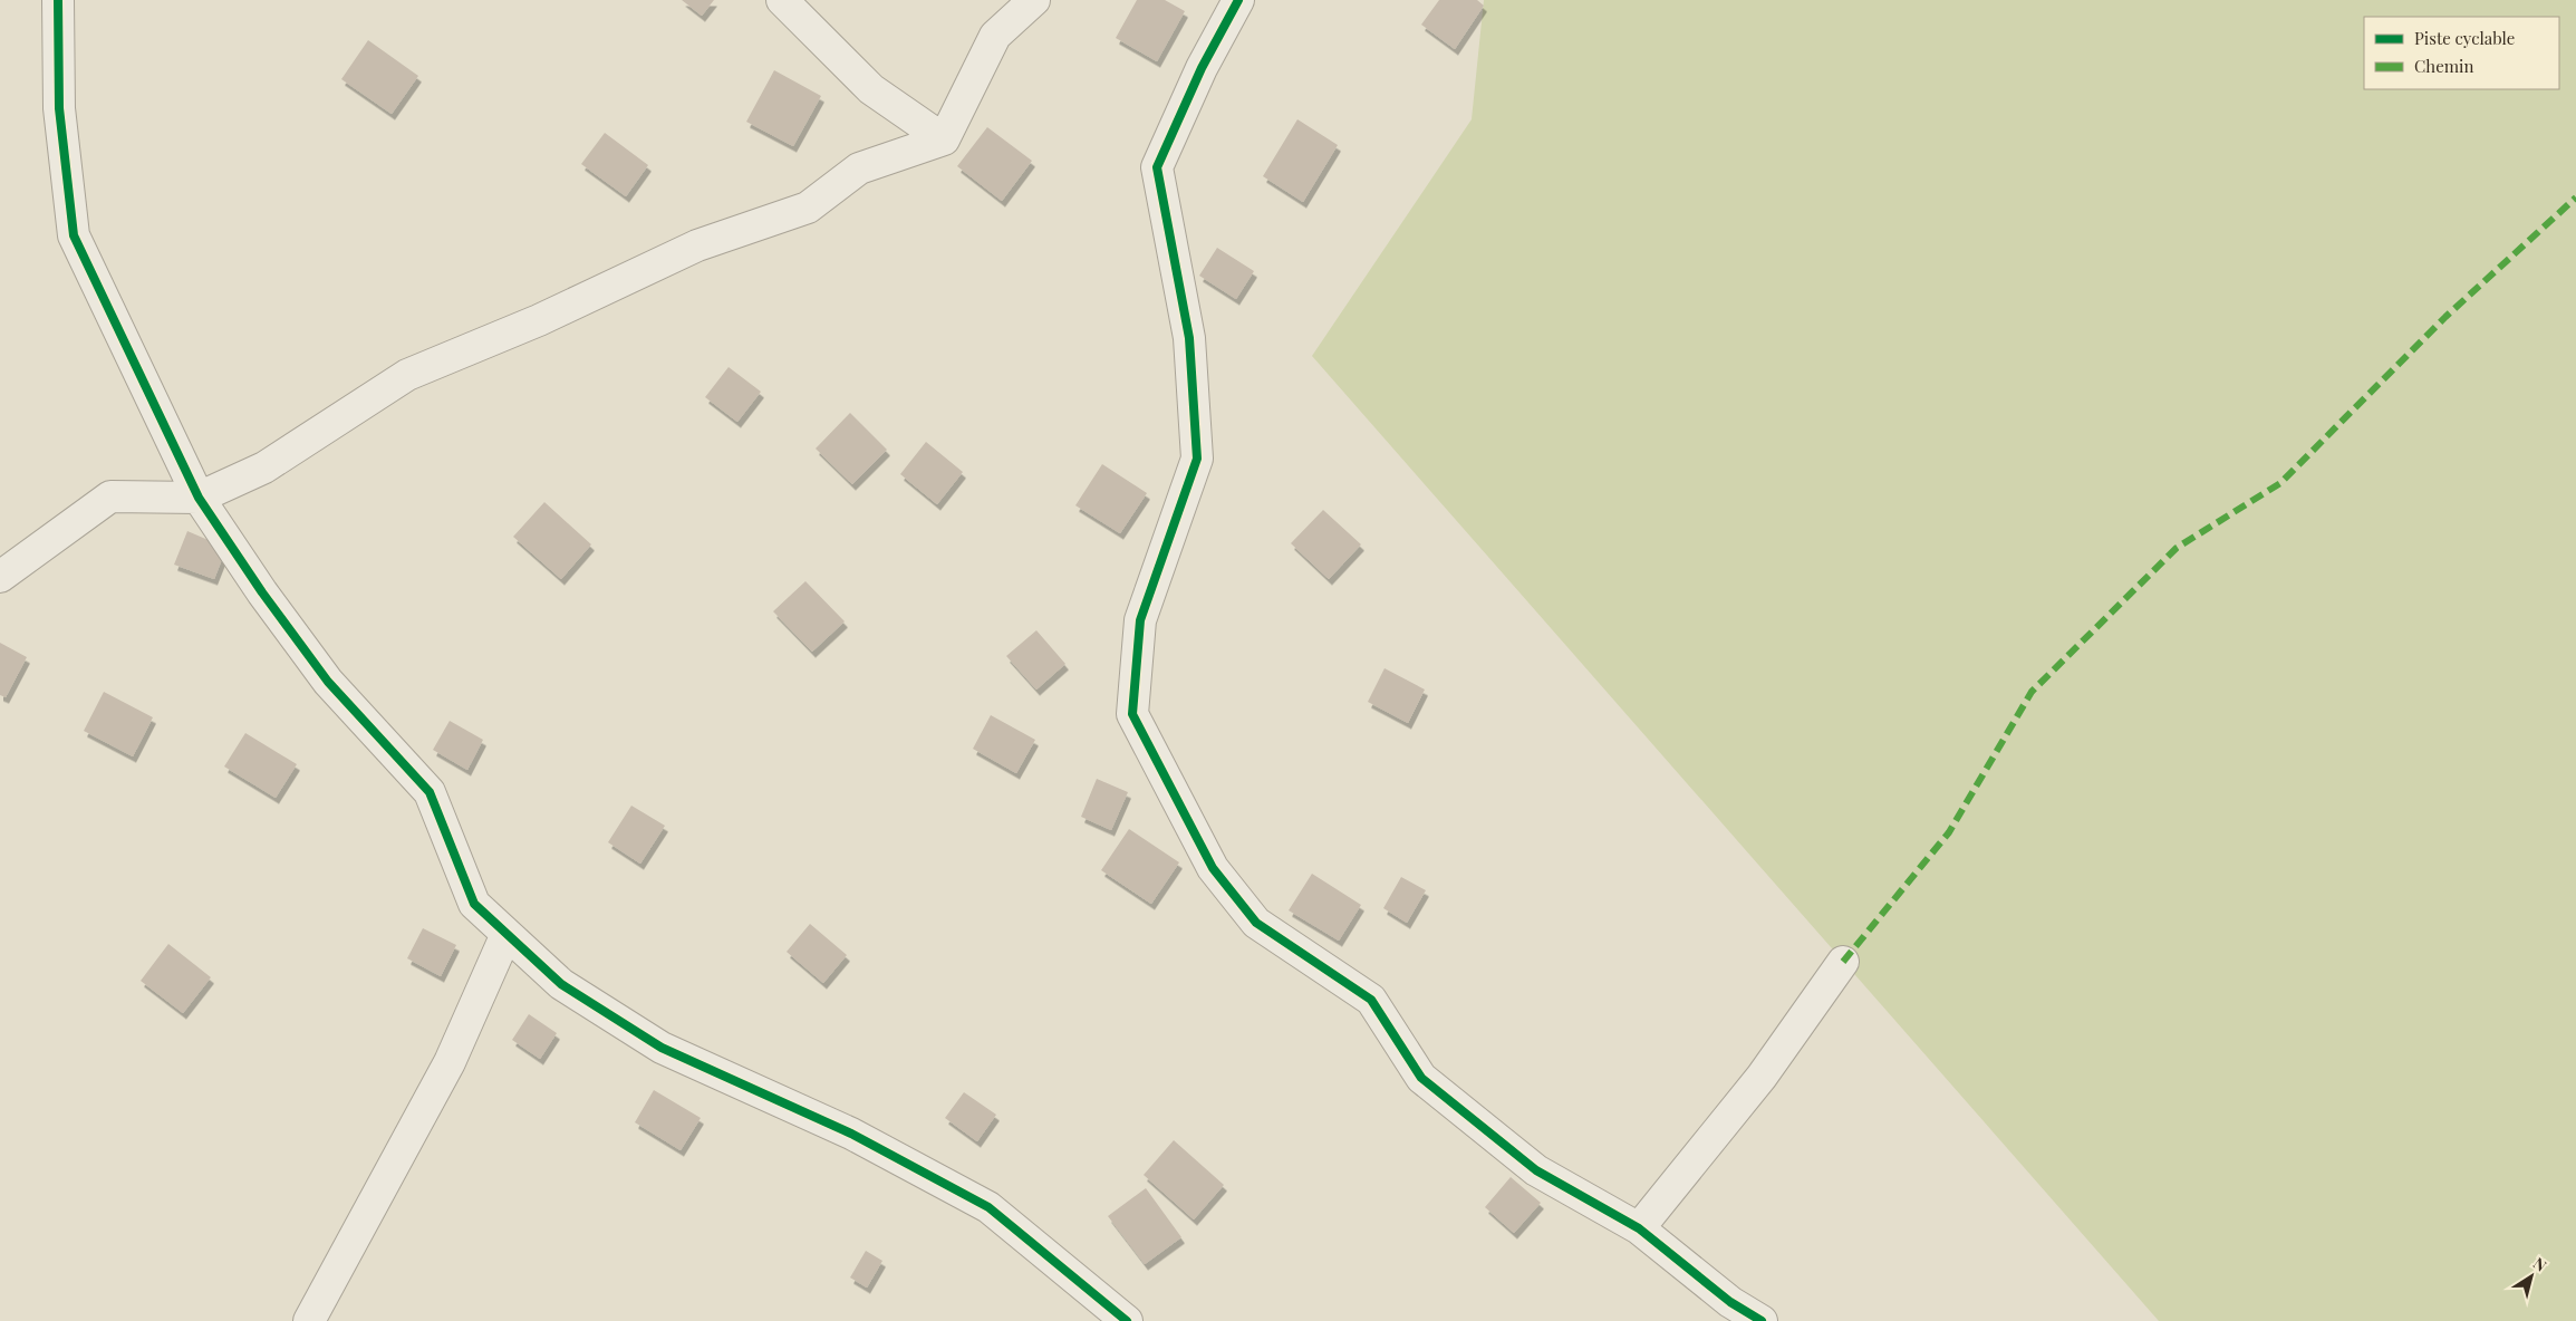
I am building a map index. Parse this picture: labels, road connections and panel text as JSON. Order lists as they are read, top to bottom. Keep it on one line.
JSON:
{"legend":["Piste cyclable","Chemin"],"north":"top right"}
